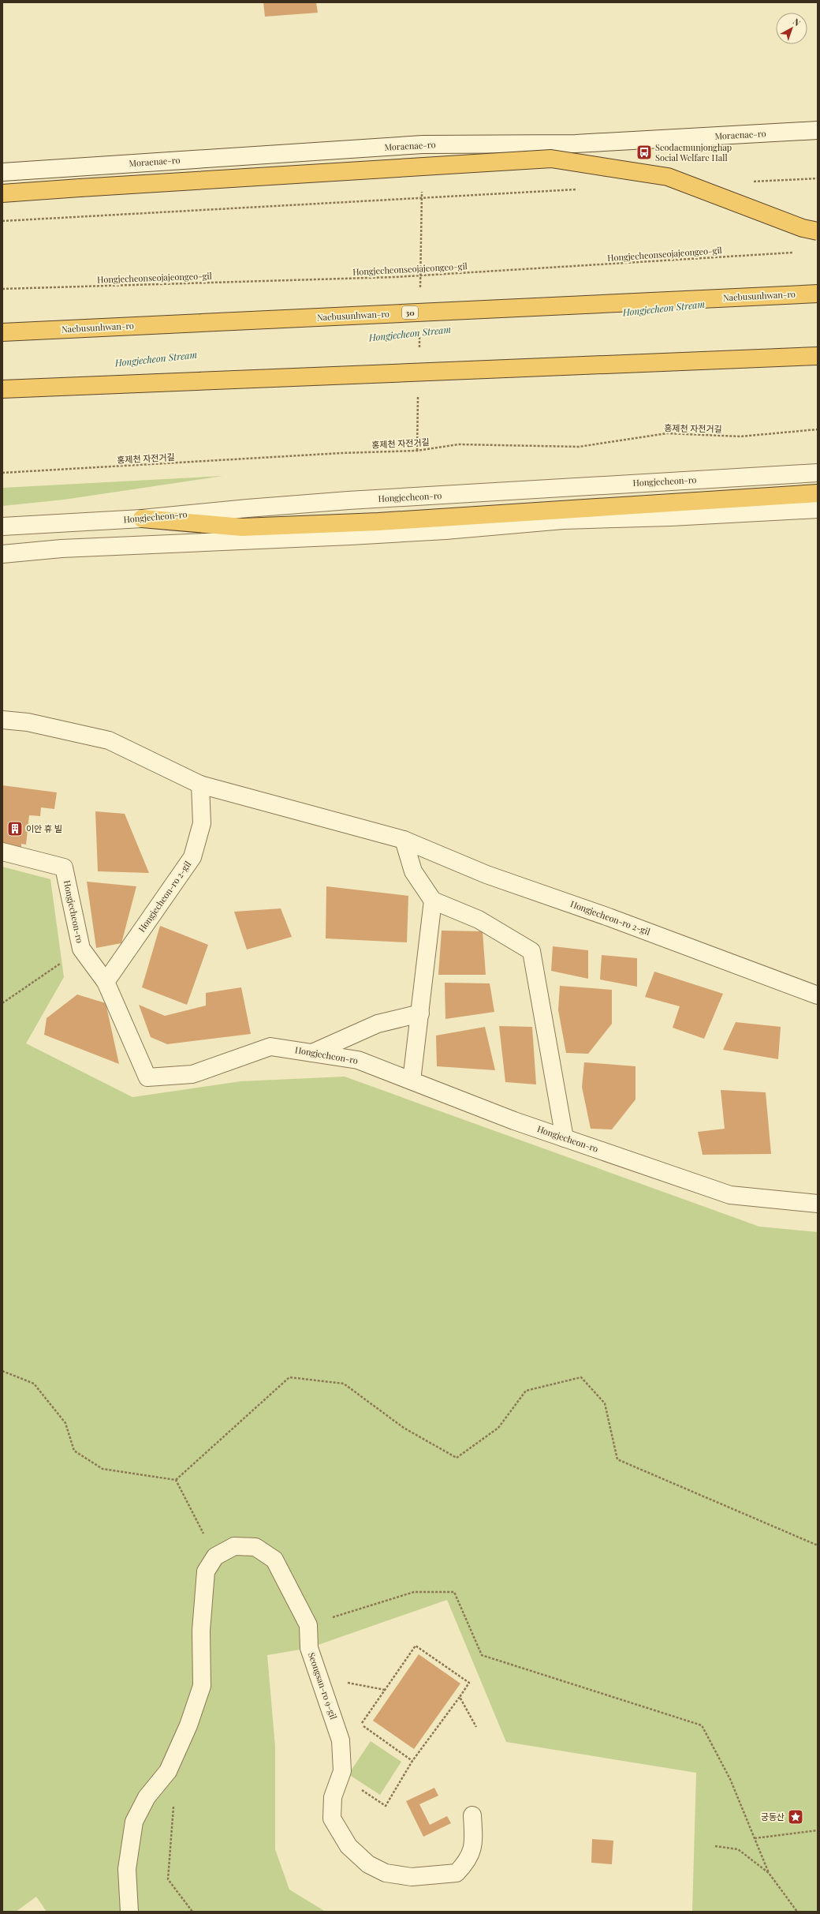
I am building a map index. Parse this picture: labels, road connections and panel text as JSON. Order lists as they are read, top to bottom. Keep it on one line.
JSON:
{"streets":{"highway":["Naebusunhwan-ro","30"],"street":["Moraenae-ro","Hongjecheon-ro","Hongjecheon-ro 2-gil","Seongsan-ro 9-gil"],"path":["Hongjecheonseojajeongeo-gil","홍제천 자전거길"]},"crossings":[["Hongjecheon-ro","Hongjecheon-ro 2-gil"]],"water":["Hongjecheon Stream"],"places":{"bus stop":["Seodaemunjonghap Social Welfare Hall"],"building":["이안 휴 빌"],"place":["궁동산"]},"north":"top right"}
